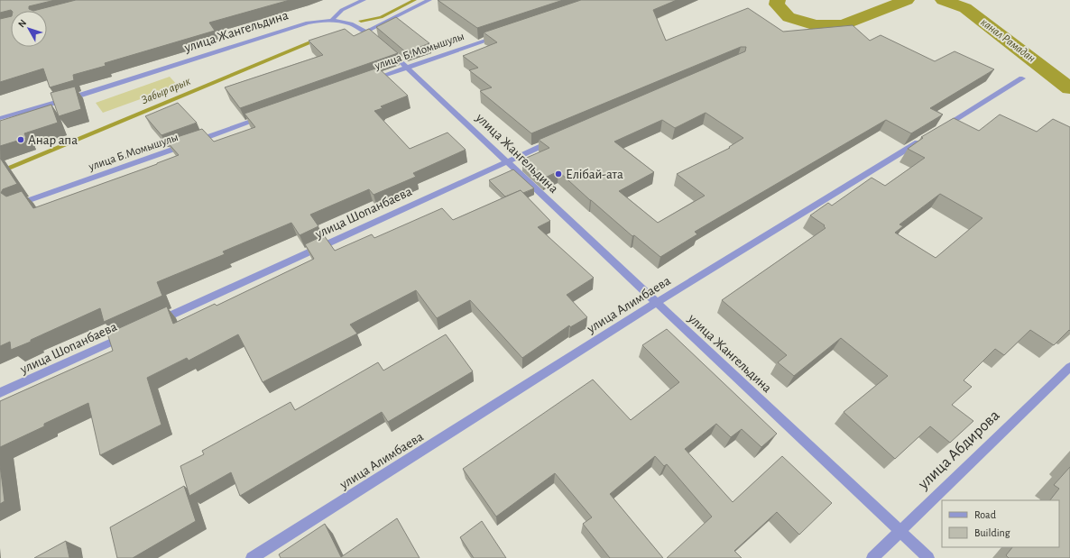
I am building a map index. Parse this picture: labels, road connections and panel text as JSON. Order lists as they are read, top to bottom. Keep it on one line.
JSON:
{"streets":{"street":["улица Жангельдина","улица Б.Момышулы","улица Шопанбаева","улица Алимбаева","улица Абдирова"]},"crossings":[["улица Жангельдина","улица Б.Момышулы"],["улица Жангельдина","улица Шопанбаева"],["улица Жангельдина","улица Алимбаева"],["улица Жангельдина","улица Абдирова"]],"water":["канал Рамадан","Забыр арык"],"places":["Анар апа","Елібай-ата"],"legend":["Road","Building"],"north":"top left"}
